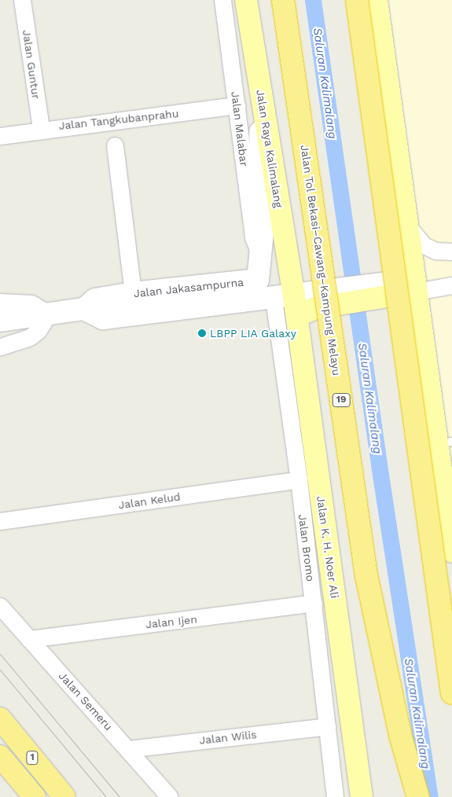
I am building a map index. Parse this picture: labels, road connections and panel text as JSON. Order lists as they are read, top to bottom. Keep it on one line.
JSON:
{"streets":{"highway":["Jalan Tol Bekasi–Cawang–Kampung Melayu","19","1"],"main road":["Jalan Raya Kalimalang","Jalan Jakasampurna","Jalan K. H. Noer Ali"],"street":["Jalan Guntur","Jalan Tangkubanprahu","Jalan Malabar","Jalan Kelud","Jalan Bromo","Jalan Ijen","Jalan Semeru","Jalan Wilis"]},"crossings":[["Jalan Guntur","Jalan Tangkubanprahu"],["Jalan Tangkubanprahu","Jalan Malabar"],["Jalan Tangkubanprahu","Jalan Jakasampurna"],["Jalan Malabar","Jalan Jakasampurna"],["Jalan Raya Kalimalang","Jalan Jakasampurna"],["Jalan Raya Kalimalang","Jalan K. H. Noer Ali"],["Jalan Raya Kalimalang","Jalan Bromo"],["Jalan Jakasampurna","Jalan K. H. Noer Ali"],["Jalan Jakasampurna","Jalan Bromo"],["Jalan Kelud","Jalan Bromo"],["Jalan K. H. Noer Ali","Jalan Bromo"],["Jalan Bromo","Jalan Ijen"],["Jalan Bromo","Jalan Wilis"],["Jalan Ijen","Jalan Semeru"],["Jalan Semeru","Jalan Wilis"]],"water":["Saluran Kalimalang"],"places":["LBPP LIA Galaxy"]}
